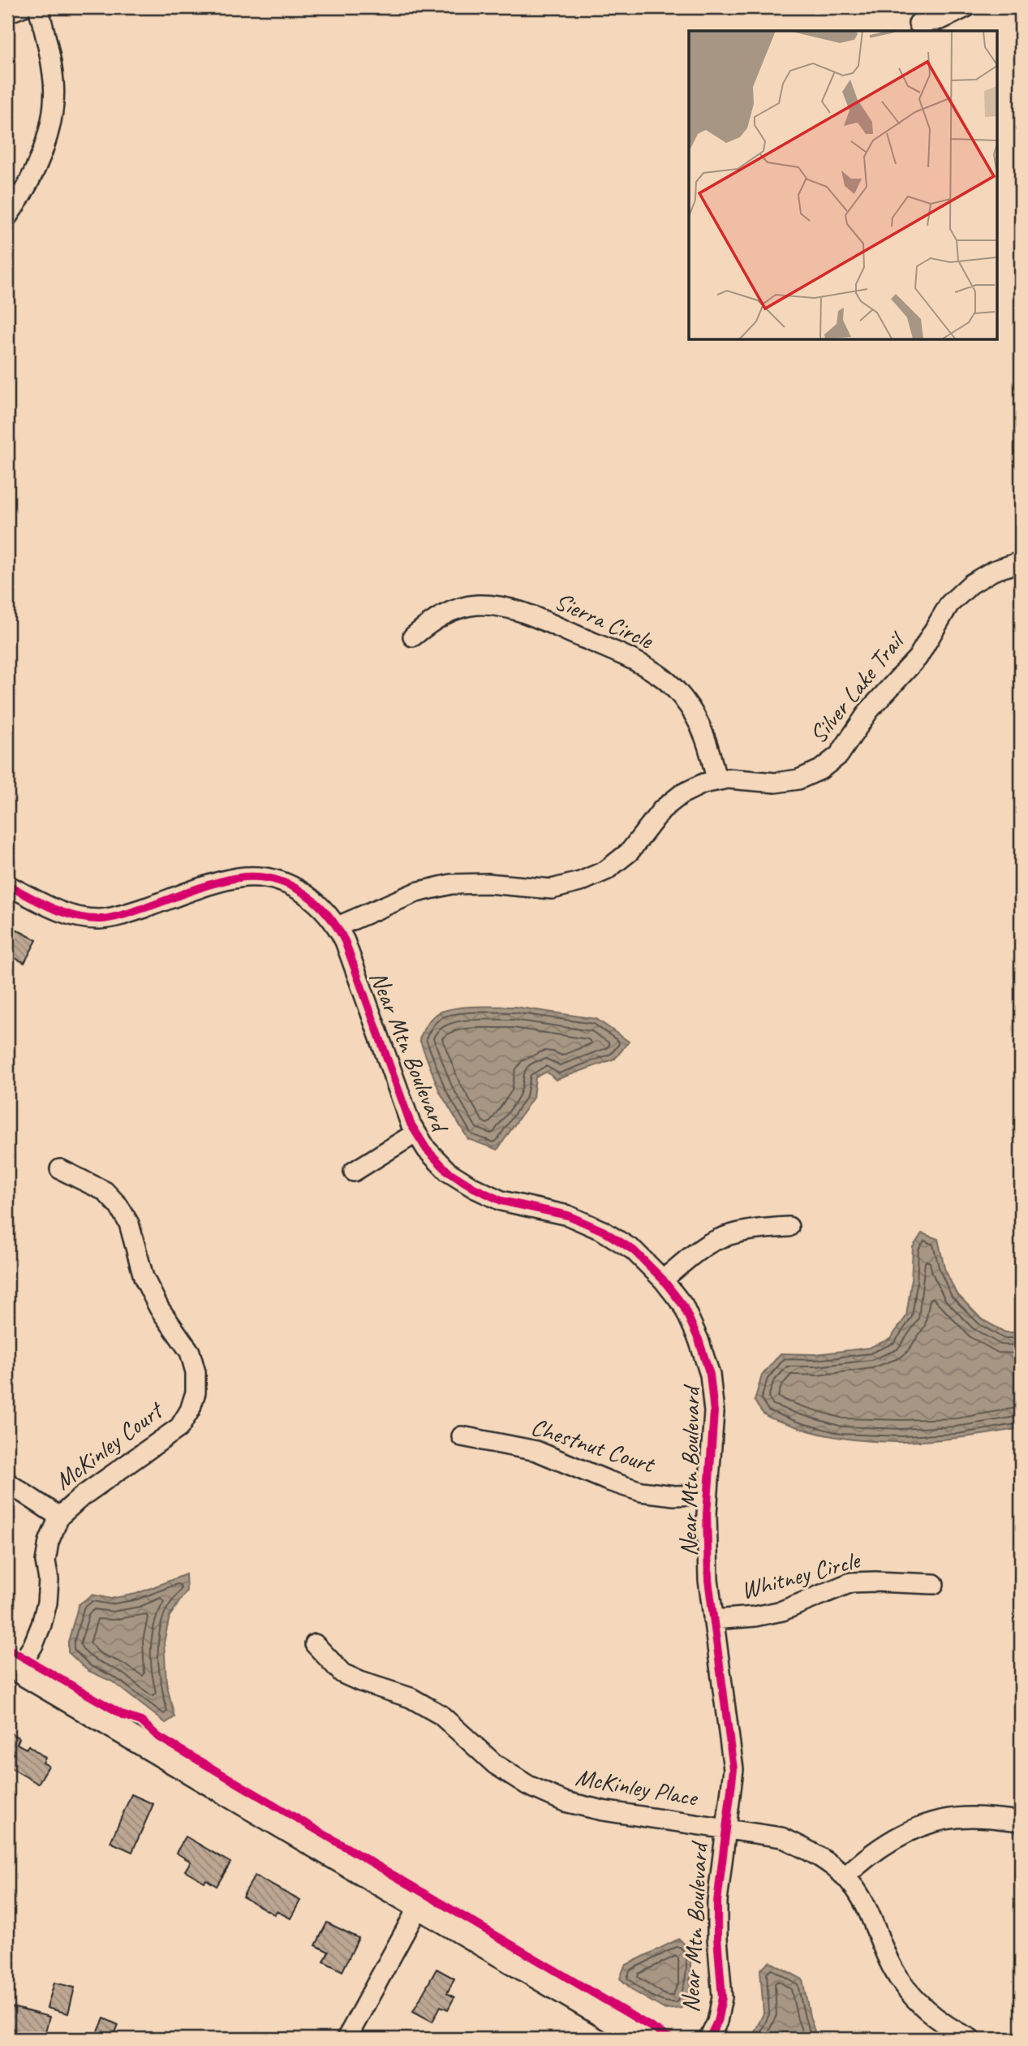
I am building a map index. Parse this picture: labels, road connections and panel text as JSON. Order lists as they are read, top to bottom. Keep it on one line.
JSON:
{"streets":{"street":["Sierra Circle","Silver Lake Trail","Near Mtn Boulevard","Chestnut Court","McKinley Court","Whitney Circle","McKinley Place"]},"crossings":[["Sierra Circle","Silver Lake Trail"],["Silver Lake Trail","Near Mtn Boulevard"],["Near Mtn Boulevard","Chestnut Court"],["Near Mtn Boulevard","Whitney Circle"],["Near Mtn Boulevard","McKinley Place"]]}
